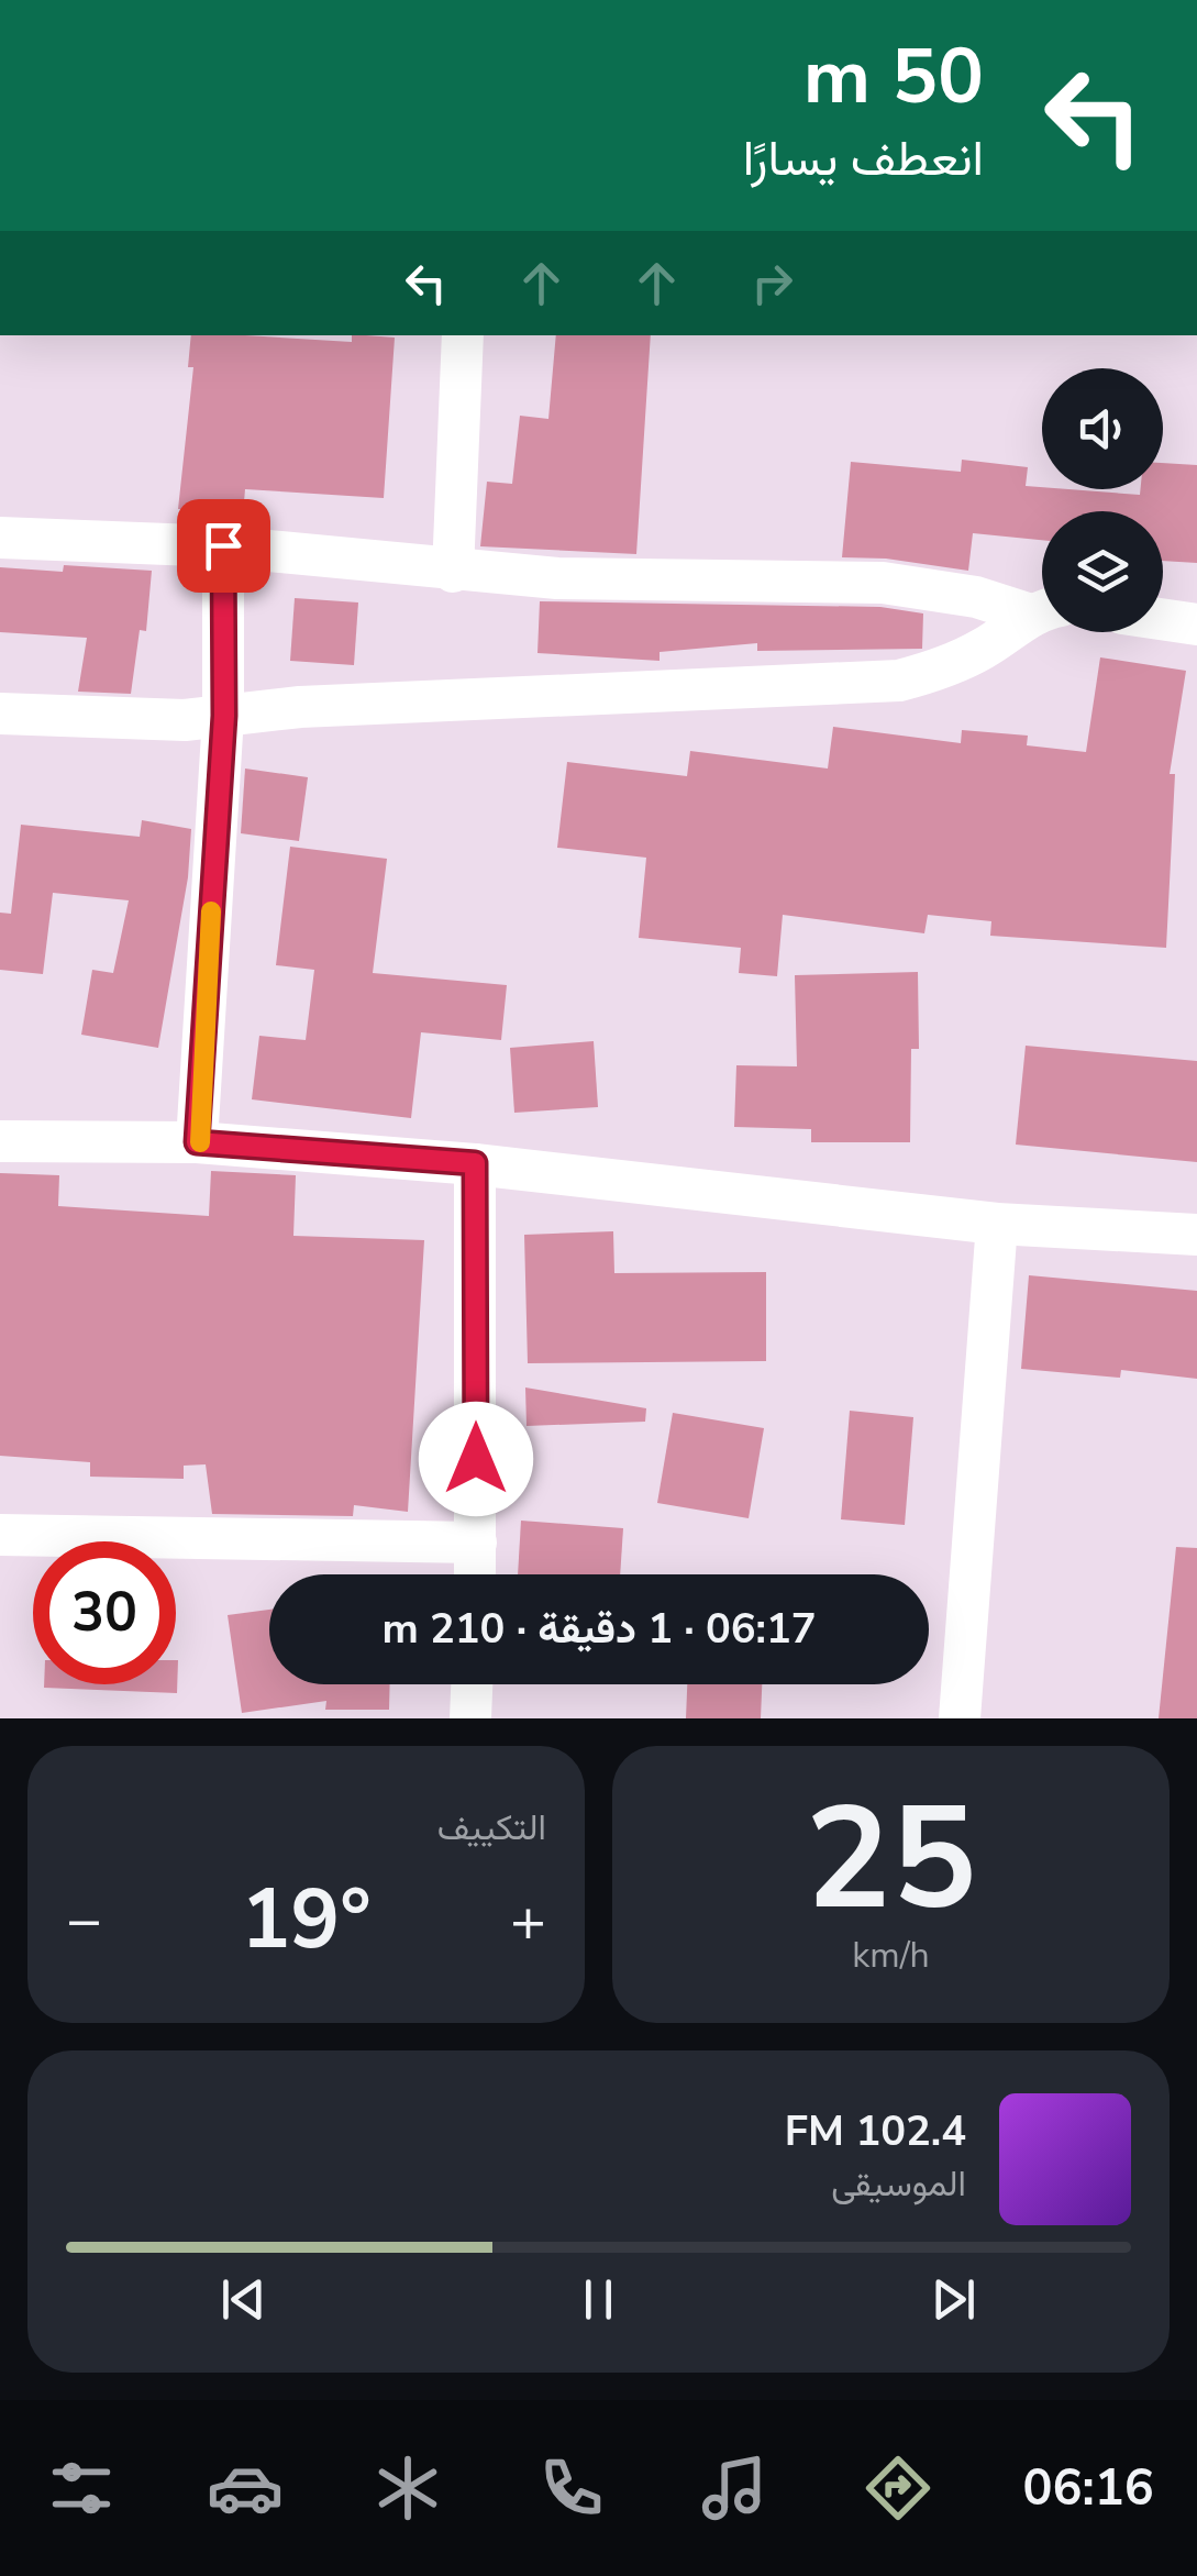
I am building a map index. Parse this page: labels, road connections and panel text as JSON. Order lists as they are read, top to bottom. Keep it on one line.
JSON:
{"page":{"turn":["50 m","انعطف يسارًا"],"limit":"30","trip":"06:17 · 1 دقيقة · 210 m","tile":[["25","km/h"],"التكييف"],"heat":["−","19°","+"],"song":["102.4 FM","الموسيقى"],"tabs":"06:16"}}
